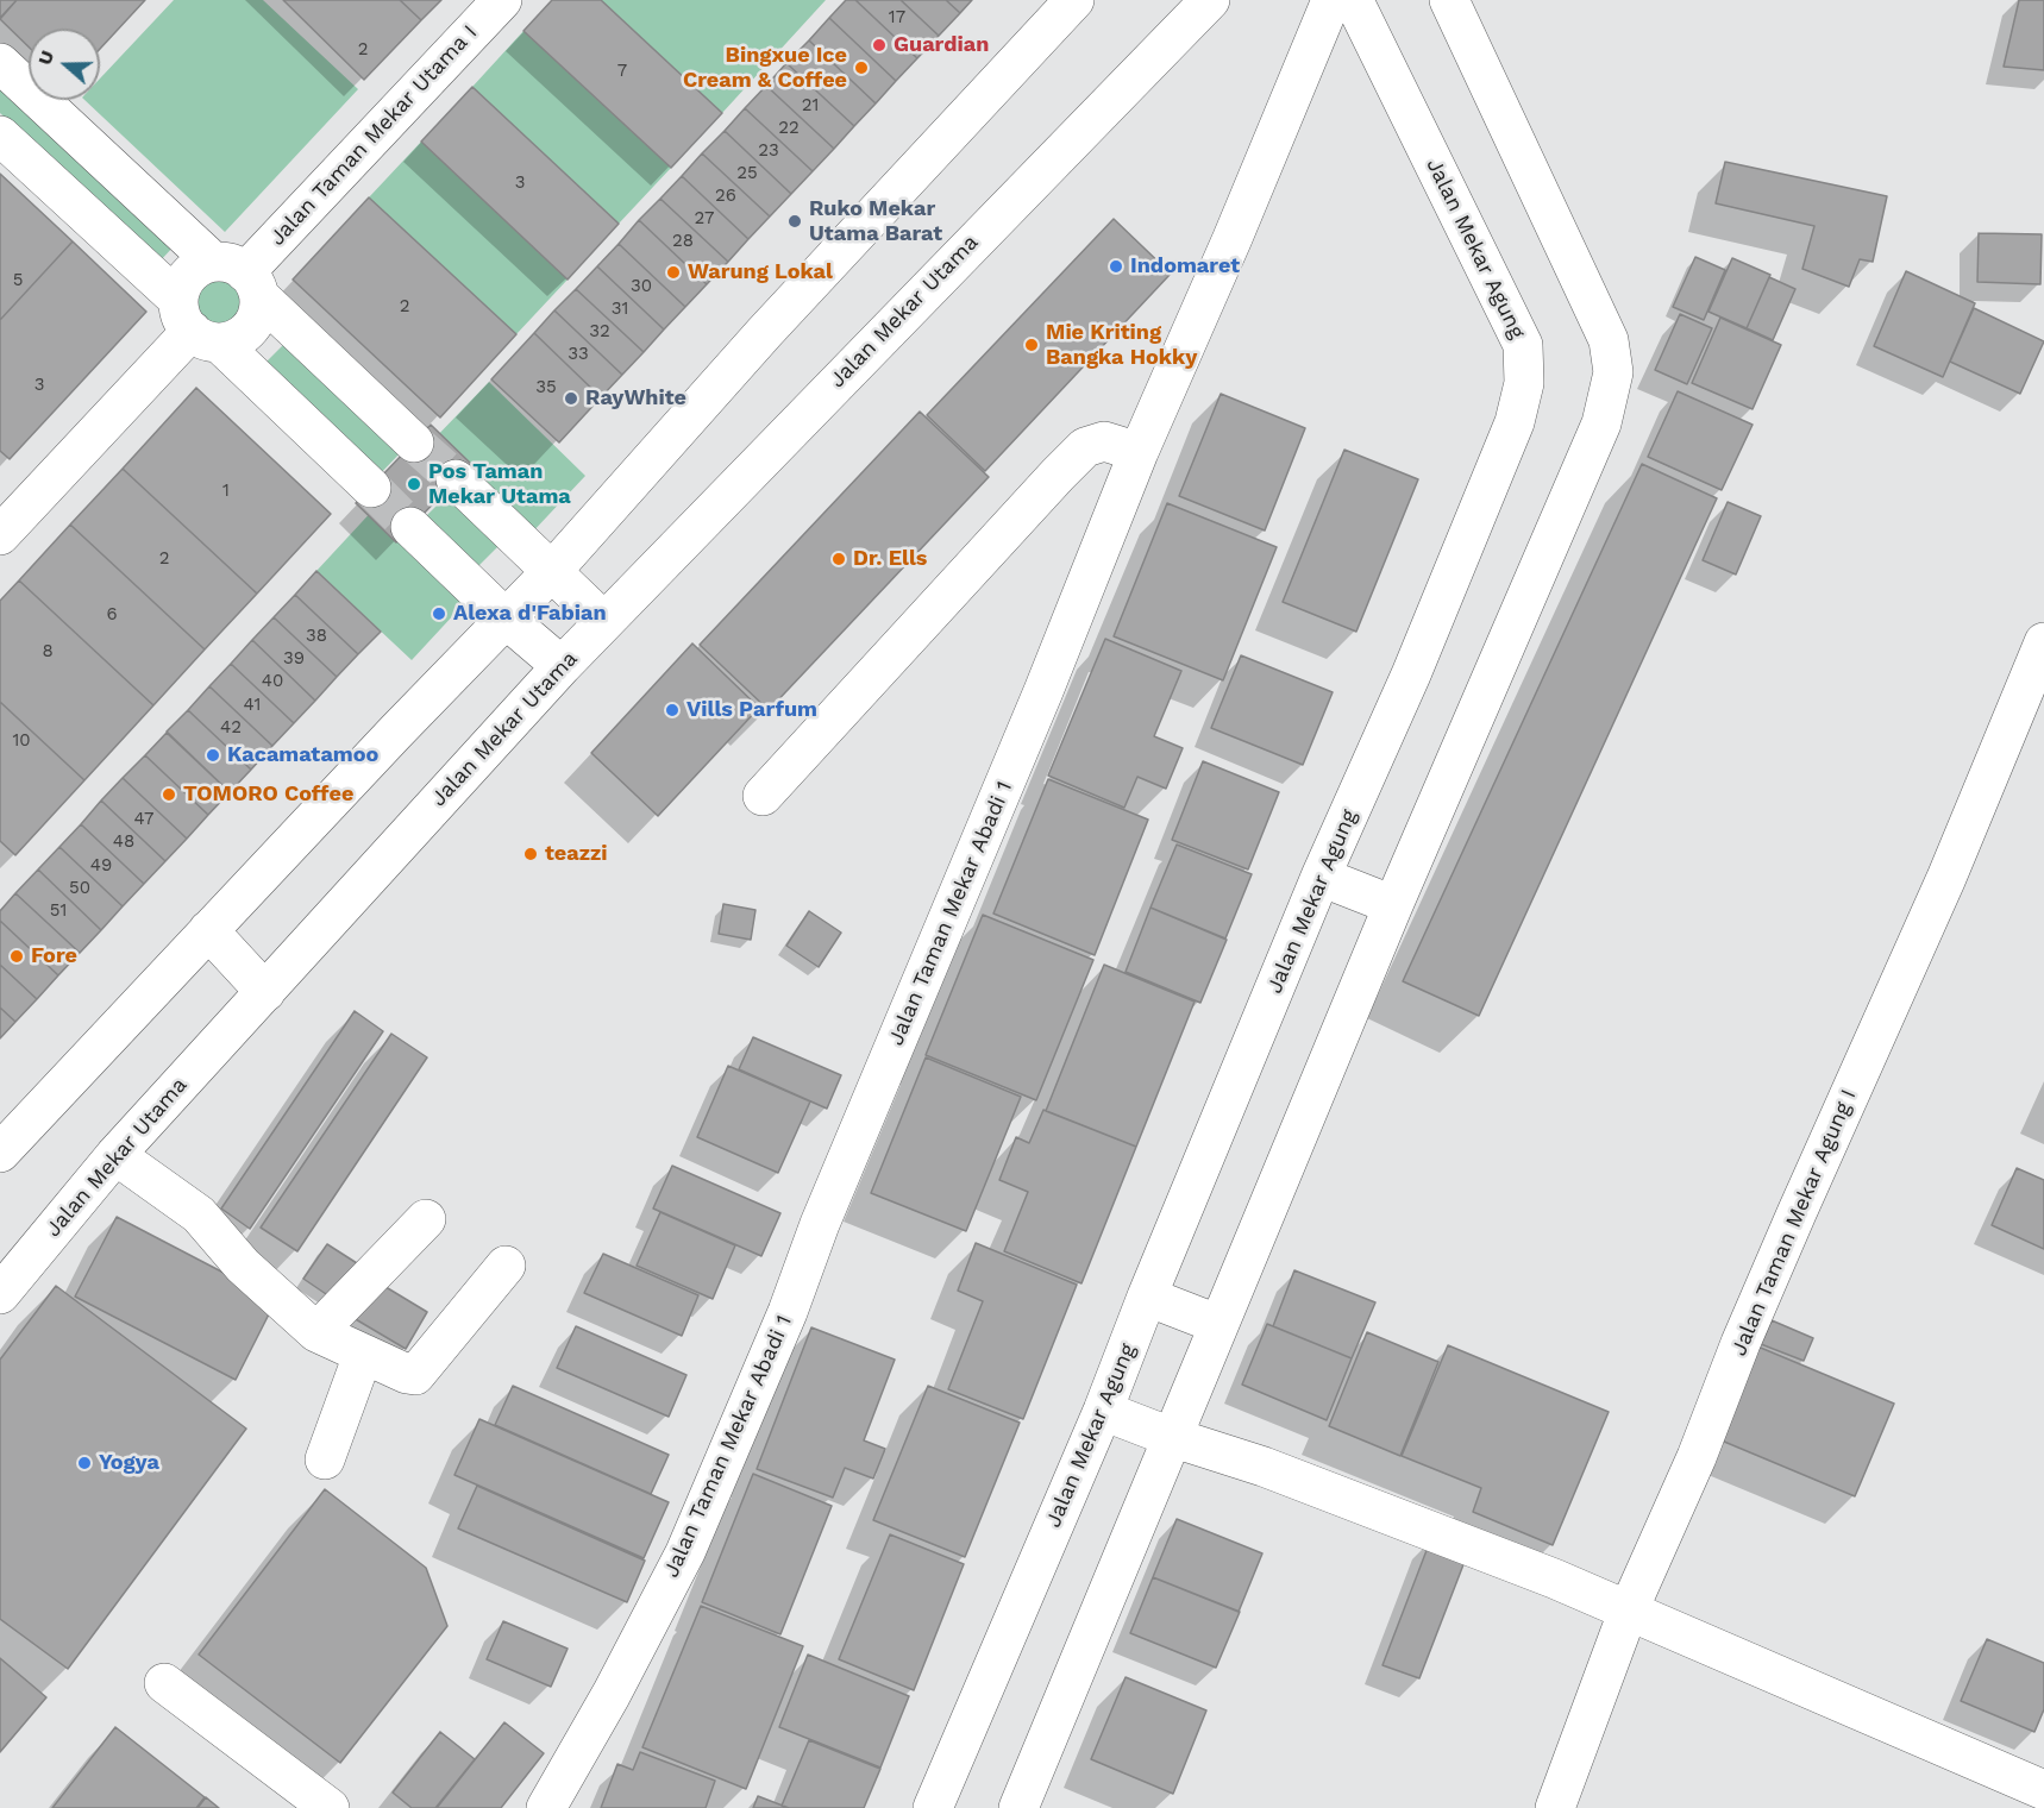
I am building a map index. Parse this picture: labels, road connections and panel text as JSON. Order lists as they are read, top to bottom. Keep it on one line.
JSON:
{"streets":{"street":["Jalan Taman Mekar Utama I","Jalan Mekar Agung","Jalan Mekar Utama","Jalan Taman Mekar Abadi 1","Jalan Taman Mekar Agung I"]},"crossings":[["Jalan Mekar Agung","Jalan Taman Mekar Abadi 1"]],"places":["Guardian","Bingxue Ice Cream & Coffee","Ruko Mekar Utama Barat","Indomaret","Warung Lokal","Mie Kriting Bangka Hokky","RayWhite","Pos Taman Mekar Utama","Dr. Ells","Alexa d'Fabian","Vills Parfum","Kacamatamoo","TOMORO Coffee","teazzi","Fore","Yogya"],"house_numbers":["17","2","7","21","22","23","25","3","26","27","28","5","30","2","31","32","33","3","35","1","2","6","38","8","39","40","41","42","10","47","48","49","50","51"],"north":"left"}
